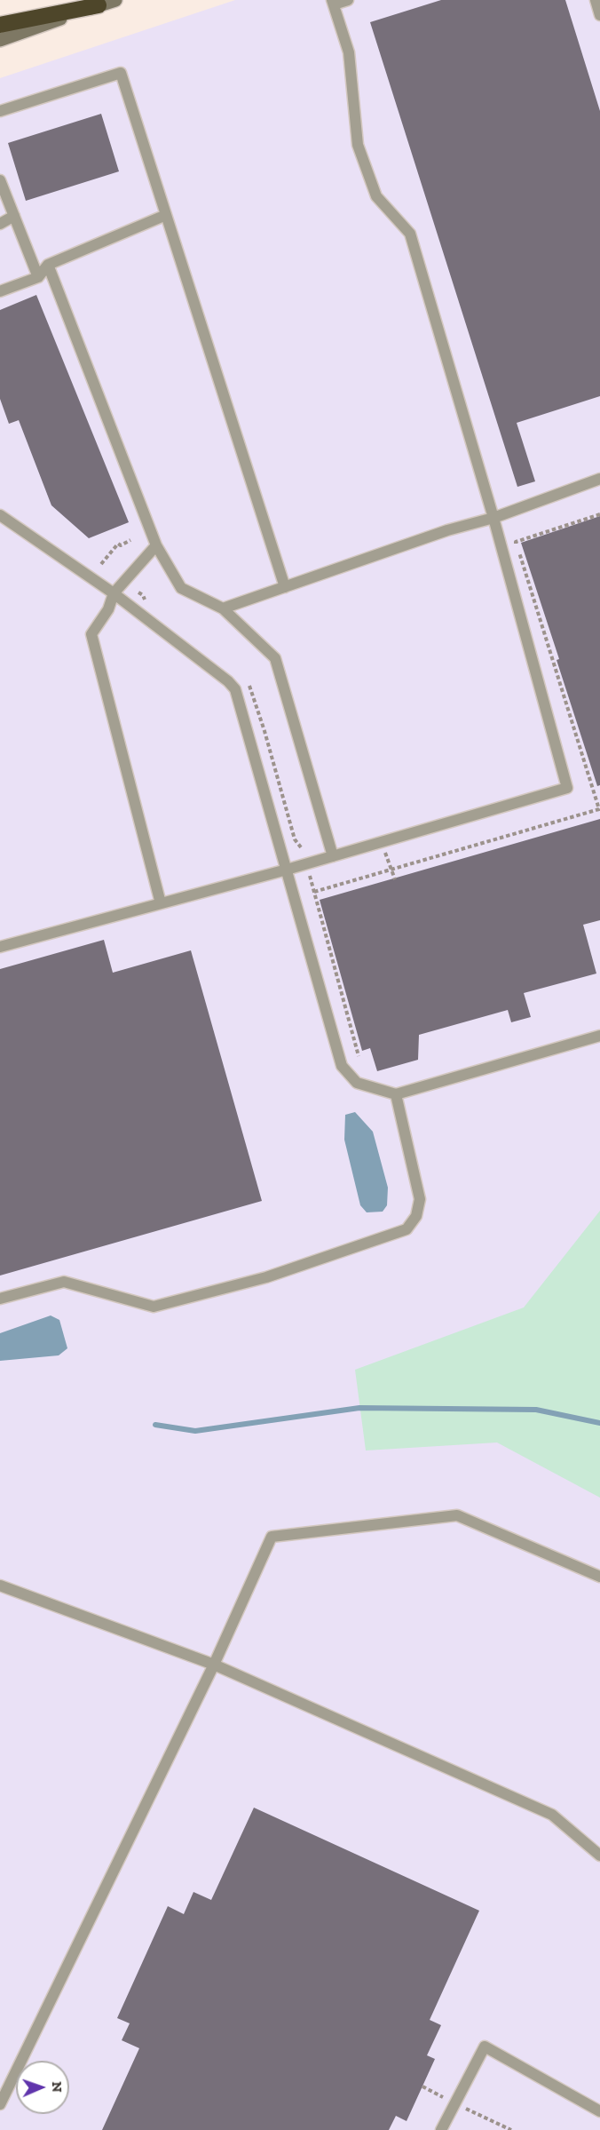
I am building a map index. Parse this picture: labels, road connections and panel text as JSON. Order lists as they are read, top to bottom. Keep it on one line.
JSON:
{"north":"right"}
